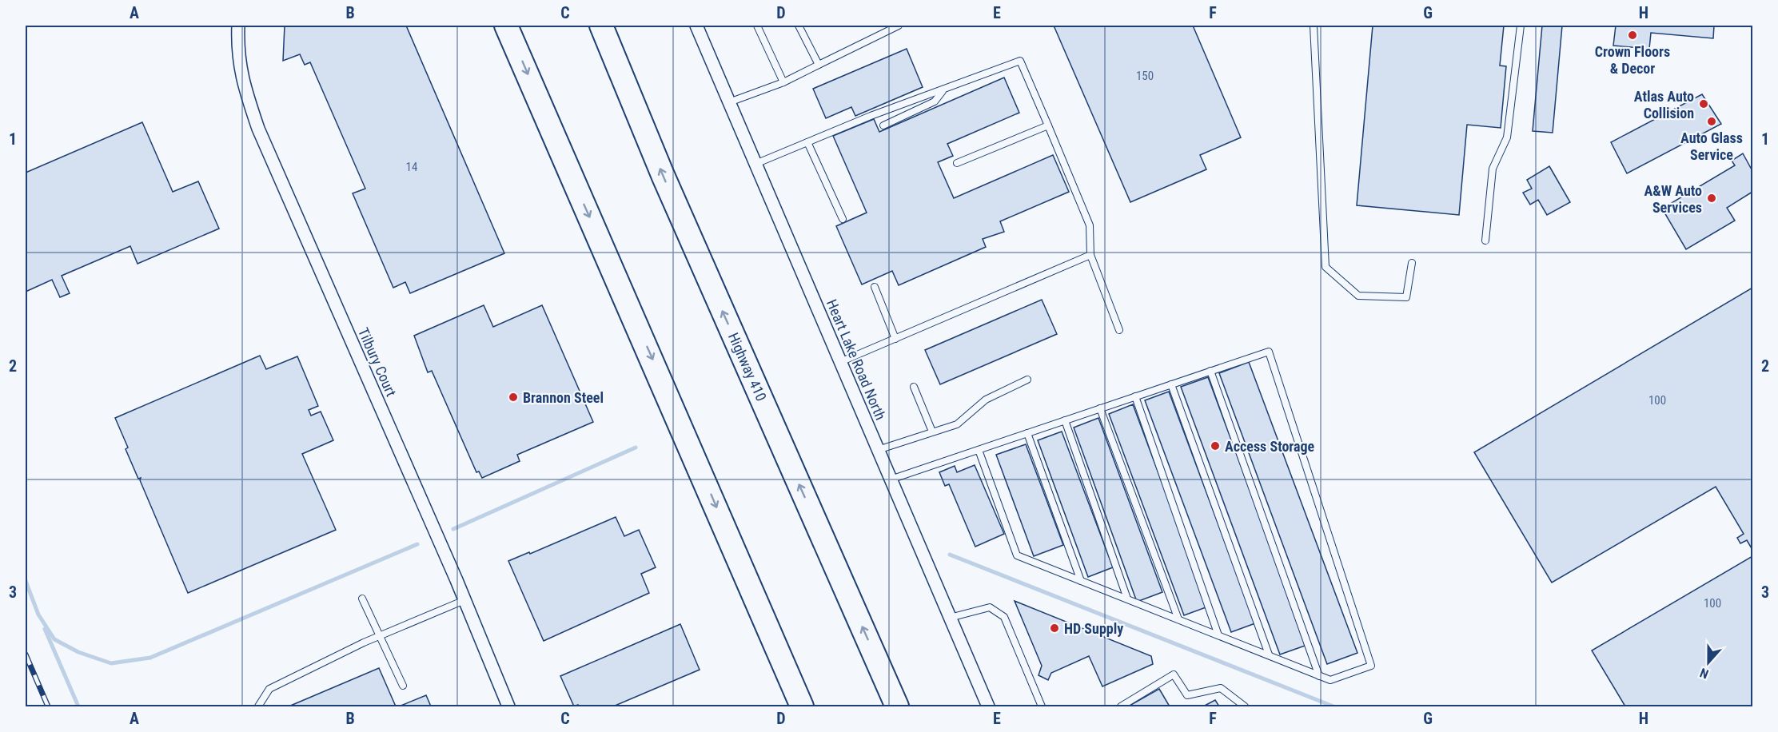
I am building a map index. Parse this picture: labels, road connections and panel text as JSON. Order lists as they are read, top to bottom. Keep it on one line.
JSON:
{"streets":{"highway":["Highway 410"],"street":["Heart Lake Road North","Tilbury Court"]},"places":["Crown Floors & Decor","Atlas Auto Collision","Auto Glass Service","A&W Auto Services","Brannon Steel","Access Storage","HD Supply"],"house_numbers":["150","14","100","100"],"north":"bottom","grid":{"columns":["A","B","C","D","E","F","G","H"],"rows":["1","2","3"]}}
